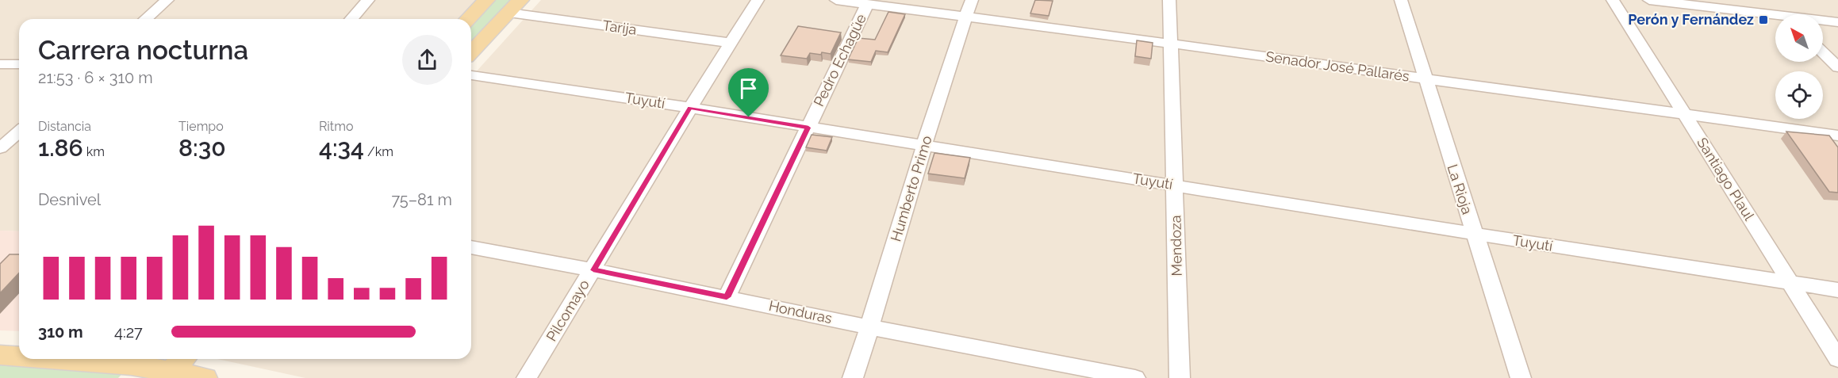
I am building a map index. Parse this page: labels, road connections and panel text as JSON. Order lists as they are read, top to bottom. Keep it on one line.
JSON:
{"streets":{"street":["Tarija","Pedro Echagüe","Senador José Pallarés","Tuyutí","Santiago Plaul","Humberto Primo","La Rioja","Mendoza","Pilcomayo","Honduras"]},"crossings":[["Tarija","Pilcomayo"],["Pedro Echagüe","Senador José Pallarés"],["Pedro Echagüe","Tuyutí"],["Pedro Echagüe","Honduras"],["Senador José Pallarés","Santiago Plaul"],["Senador José Pallarés","Humberto Primo"],["Senador José Pallarés","La Rioja"],["Senador José Pallarés","Mendoza"],["Tuyutí","Santiago Plaul"],["Tuyutí","Humberto Primo"],["Tuyutí","La Rioja"],["Tuyutí","Mendoza"],["Tuyutí","Pilcomayo"],["Humberto Primo","Honduras"],["Pilcomayo","Honduras"]],"places":{"transit":["Perón y Fernández"]},"north":"top left","page":{"heading":["Carrera nocturna","21:53 · 6 × 310 m"],"stats":[["Distancia","1.86 km"],["Tiempo","8:30"],["Ritmo","4:34 /km"]],"chart":["Desnivel","75–81 m"],"list":[{"name":"310 m","note":"4:27"}]}}
